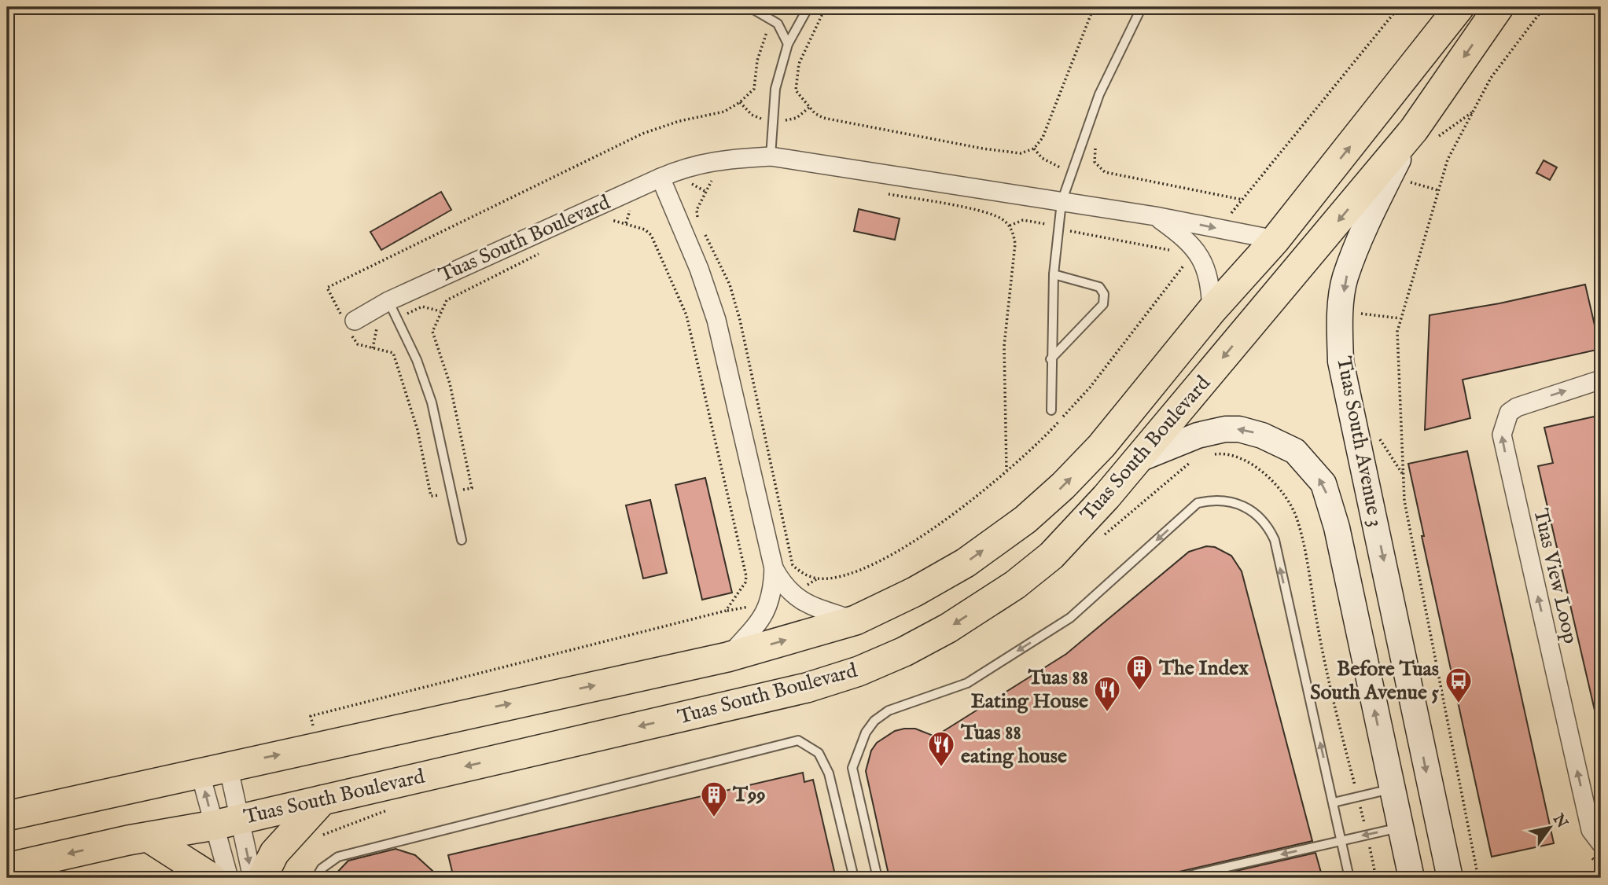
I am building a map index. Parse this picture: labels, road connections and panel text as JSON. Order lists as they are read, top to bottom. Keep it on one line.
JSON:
{"streets":{"main road":["Tuas South Boulevard","Tuas South Avenue 3"],"street":["Tuas View Loop"]},"crossings":[["Tuas South Boulevard","Tuas South Avenue 3"]],"one_way":["Tuas View Loop"],"places":{"building":["The Index","T99"],"bus stop":["Before Tuas South Avenue 5"],"restaurant":["Tuas 88 Eating House","Tuas 88 eating house"]},"north":"top right"}
